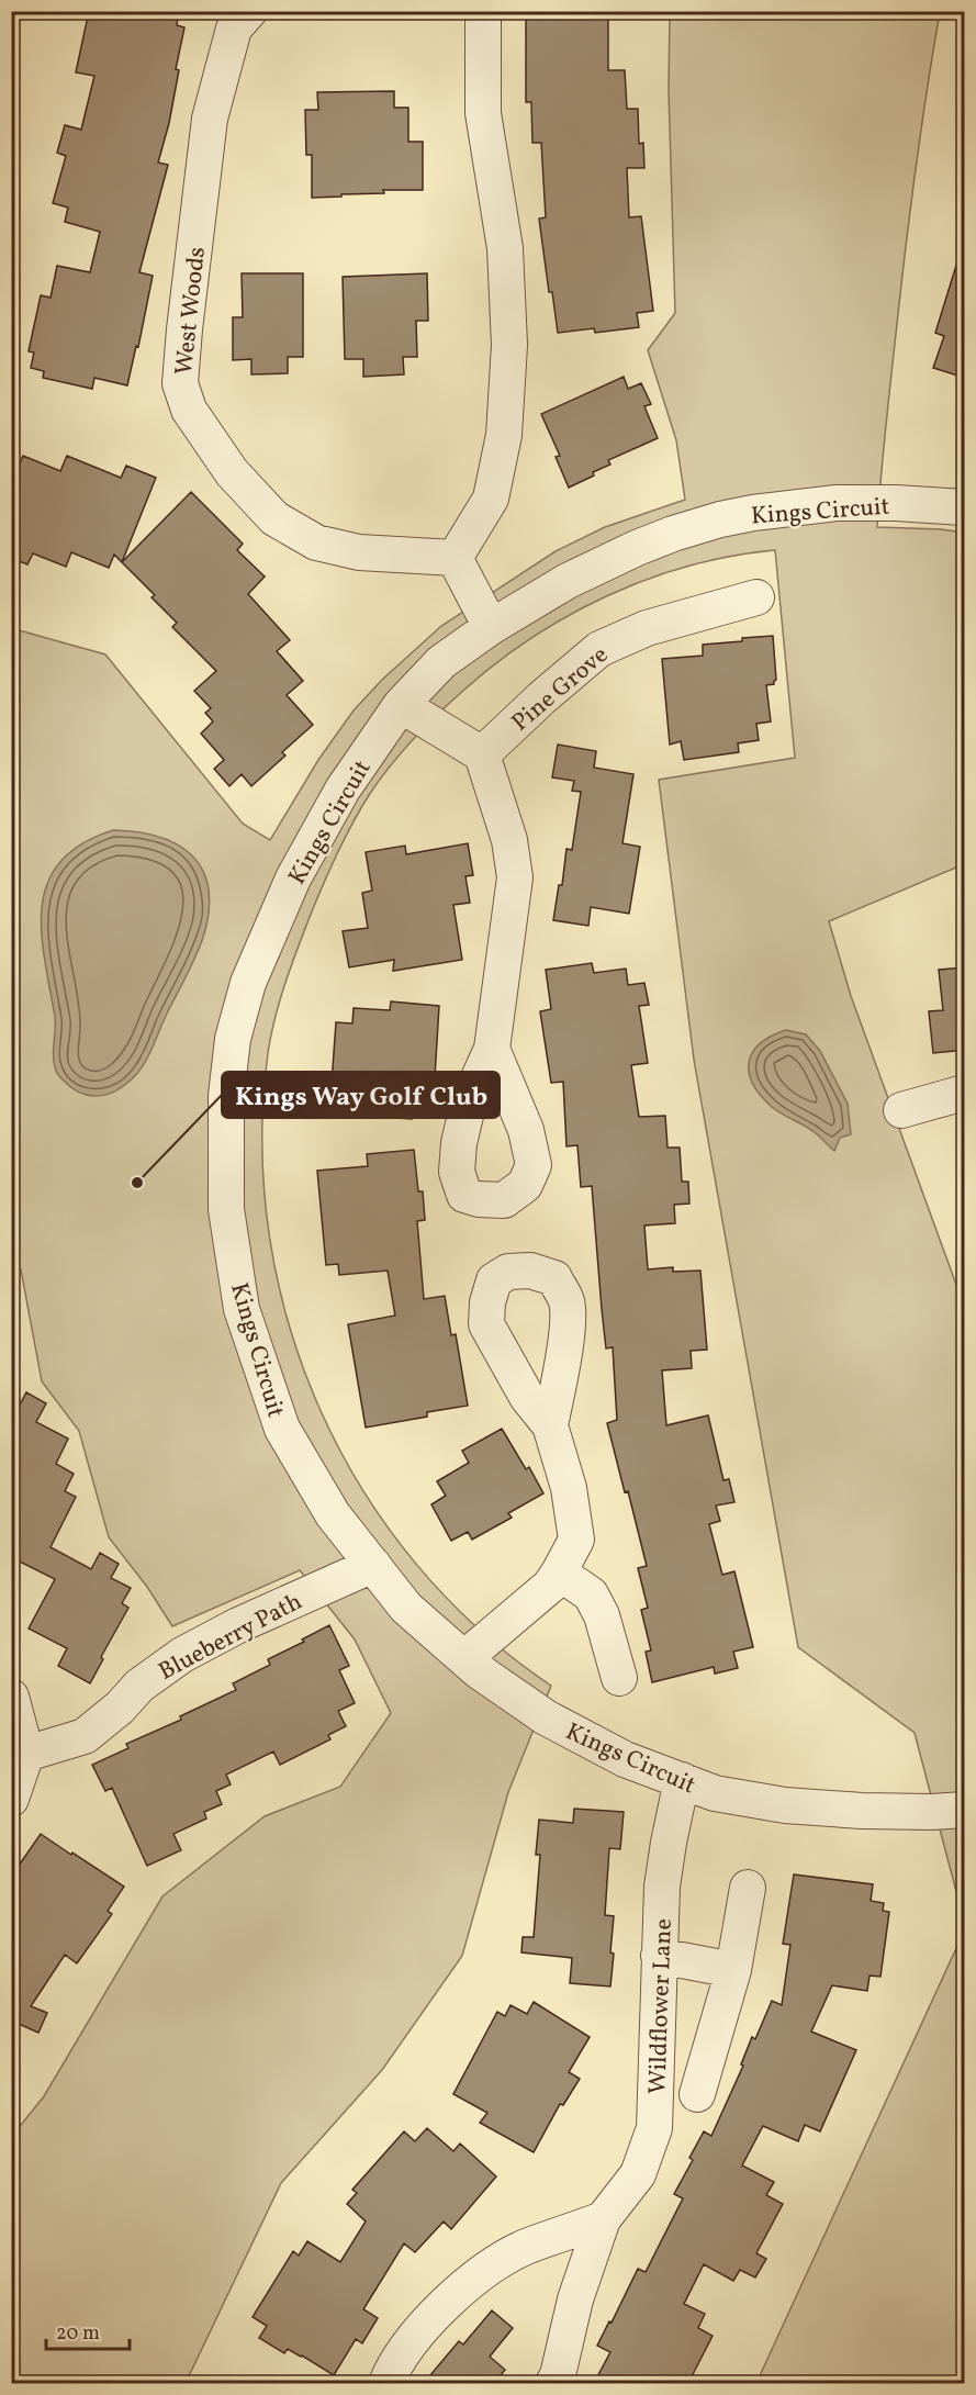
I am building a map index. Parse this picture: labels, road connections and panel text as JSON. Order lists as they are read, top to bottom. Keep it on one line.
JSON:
{"streets":{"street":["West Woods","Kings Circuit","Pine Grove","Blueberry Path","Wildflower Lane"]},"crossings":[["Kings Circuit","Blueberry Path"],["Kings Circuit","Wildflower Lane"]],"places":["Kings Way Golf Club"],"scale_bar":"20 m"}
